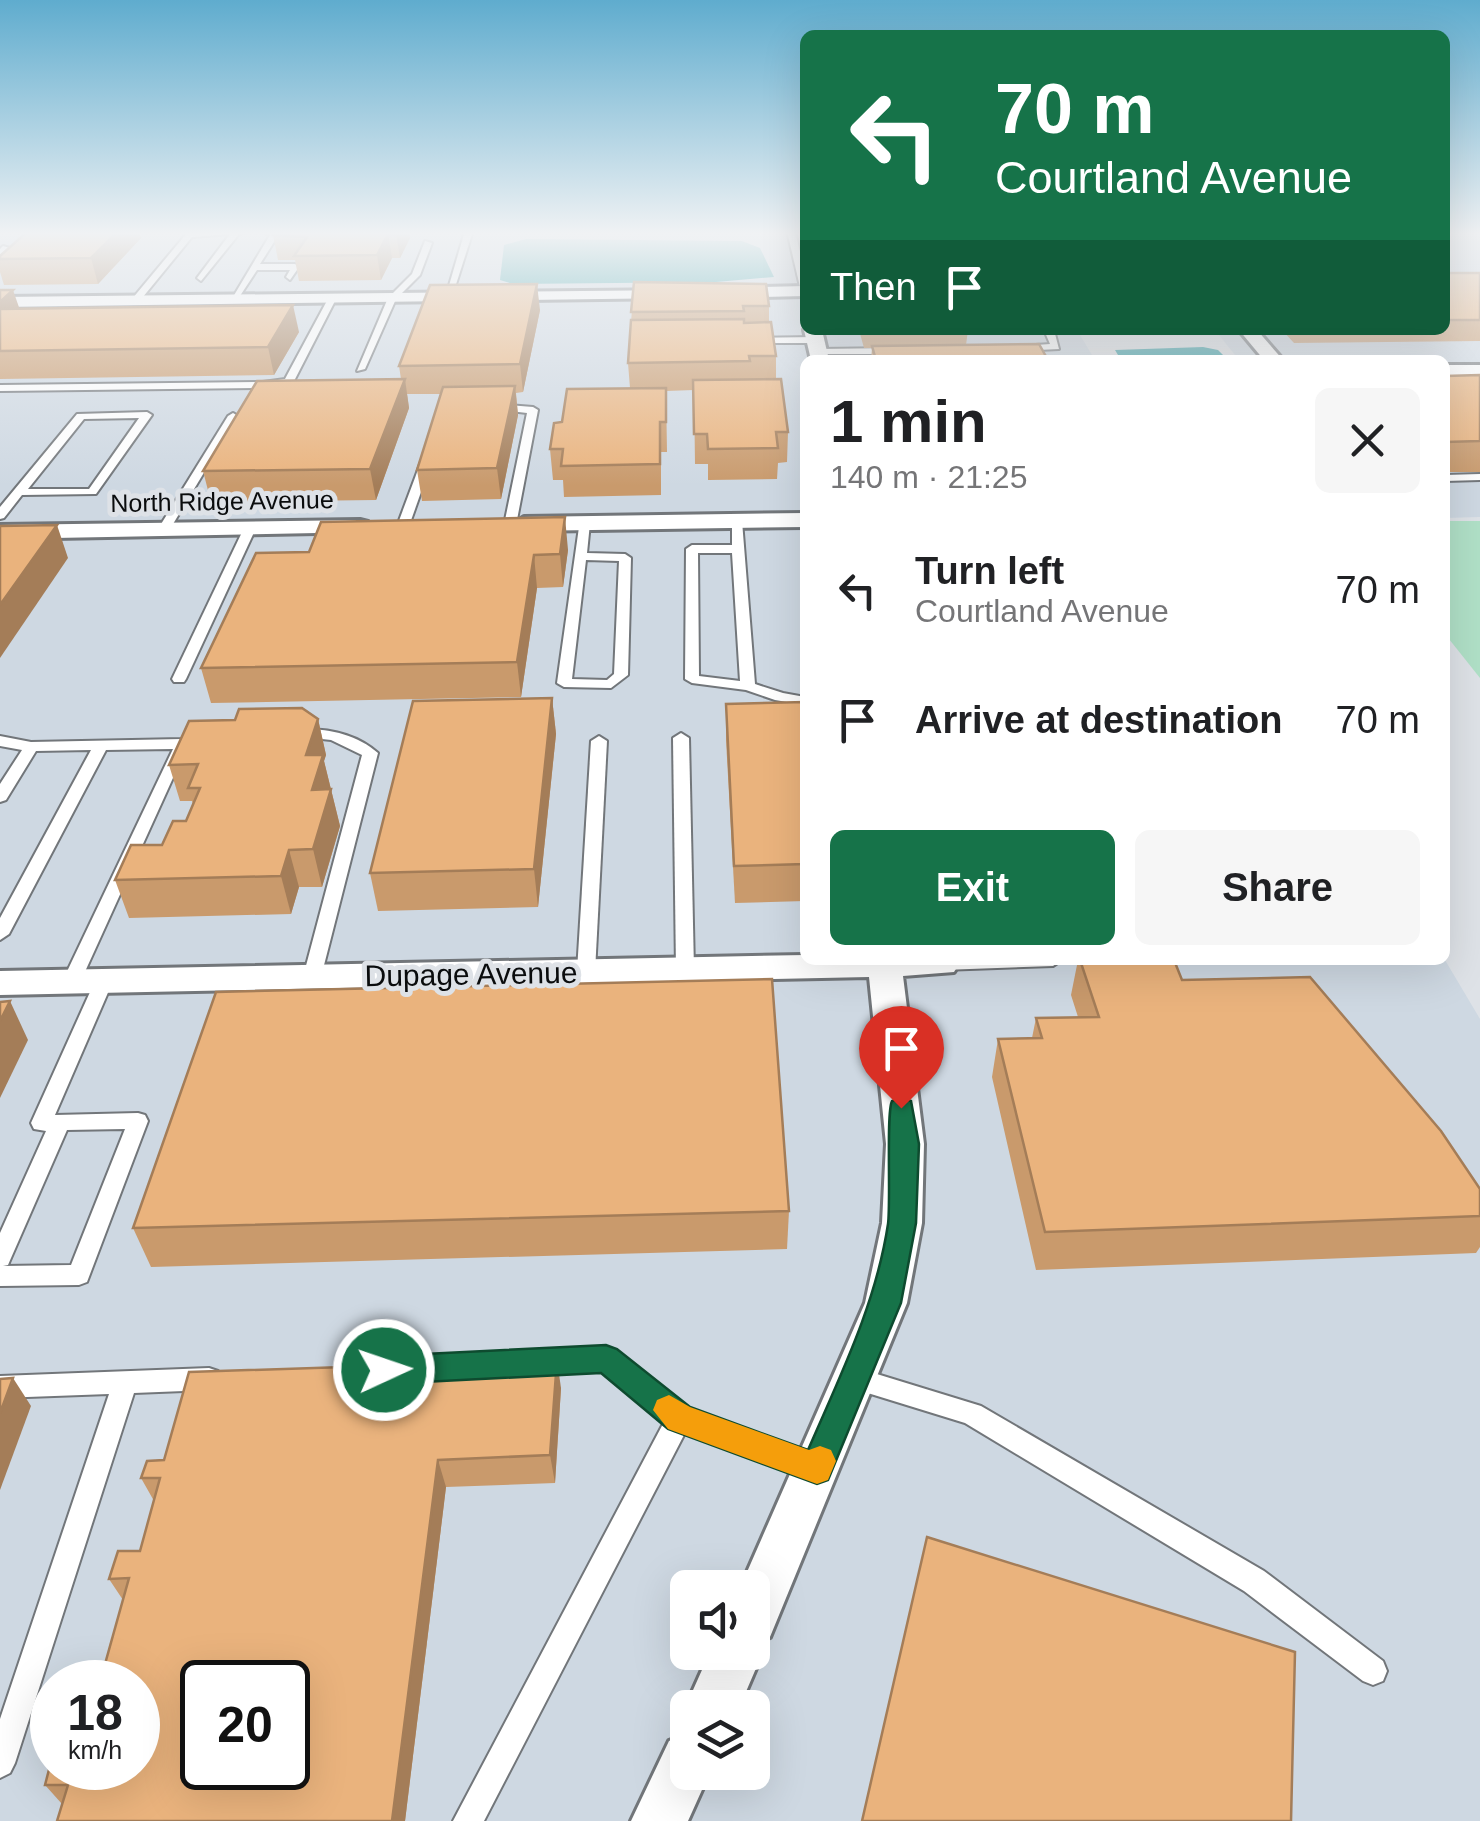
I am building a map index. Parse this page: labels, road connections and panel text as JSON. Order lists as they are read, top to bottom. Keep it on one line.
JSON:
{"streets":{"street":["North Ridge Avenue","Dupage Avenue"]},"page":{"turn":["70 m","Courtland Avenue"],"then":"Then","heading":["1 min","140 m · 21:25"],"list":[{"name":"Turn left","note":"Courtland Avenue","value":"70 m"},{"name":"Arrive at destination","value":"70 m"}],"buttons":["Exit","Share"],"speed":"18 km/h","limit":"20"}}
